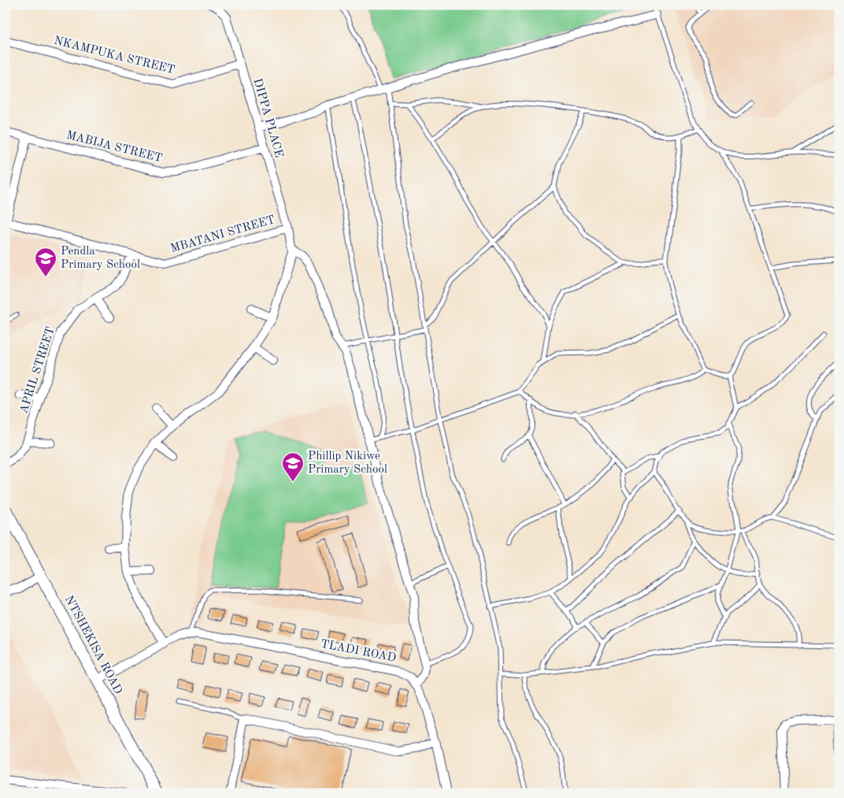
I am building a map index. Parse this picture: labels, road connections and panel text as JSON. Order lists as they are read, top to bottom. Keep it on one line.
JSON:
{"streets":{"street":["NKAMPUKA STREET","DIPPA PLACE","MABIJA STREET","MBATANI STREET","APRIL STREET","NTSHEKISA ROAD","TLADI ROAD"]},"crossings":[["NKAMPUKA STREET","DIPPA PLACE"],["DIPPA PLACE","MABIJA STREET"],["DIPPA PLACE","MBATANI STREET"],["MBATANI STREET","APRIL STREET"],["NTSHEKISA ROAD","TLADI ROAD"]],"places":{"school or university":["Pendla Primary School","Phillip Nikiwe Primary School"]}}
